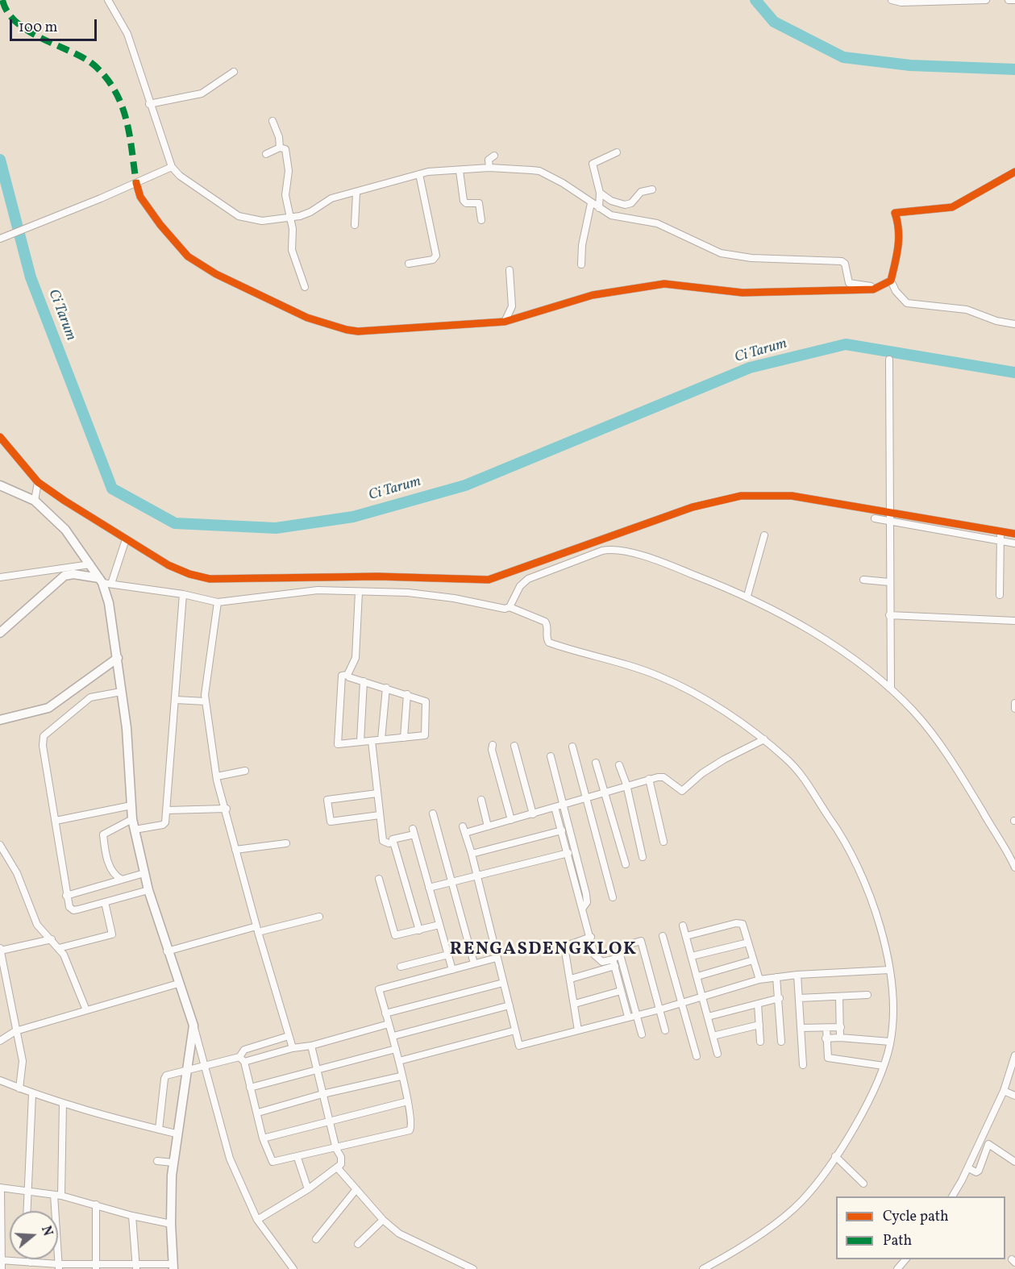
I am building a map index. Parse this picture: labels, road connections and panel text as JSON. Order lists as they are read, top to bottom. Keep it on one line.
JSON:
{"districts":["RENGASDENGKLOK"],"water":["Ci Tarum"],"legend":["Cycle path","Path"],"scale_bar":"100 m","north":"right"}
